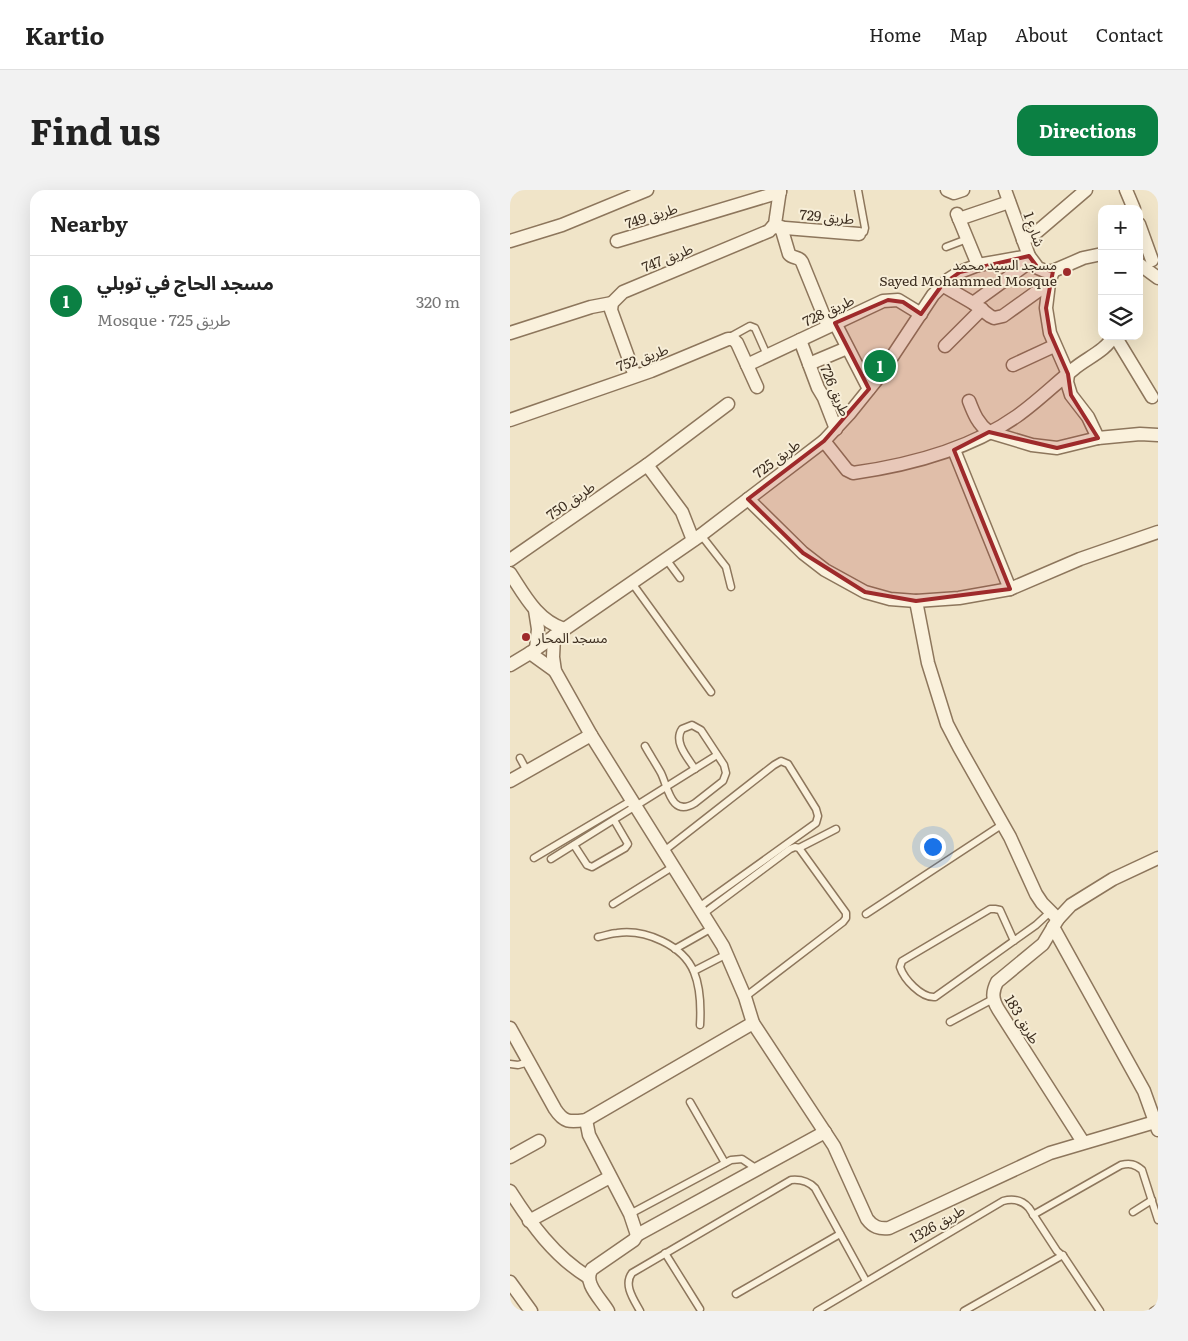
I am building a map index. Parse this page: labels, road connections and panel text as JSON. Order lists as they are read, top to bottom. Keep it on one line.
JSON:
{"streets":{"street":["طريق 749","طريق 729","شارع 1","طريق 747","طريق 728","طريق 752","طريق 726","طريق 725","طريق 750","طريق 183"],"lane":["طريق 1326"]},"crossings":[["طريق 729","طريق 747"],["شارع 1","طريق 725"],["طريق 728","طريق 726"],["طريق 728","طريق 725"],["طريق 726","طريق 725"]],"places":["مسجد السيد محمد Sayed Mohammed Mosque","مسجد المحار"],"page":{"header":"Kartio","nav":["Home","Map","About","Contact"],"title":"Find us","buttons":"Directions","heading":"Nearby","map_buttons":["+","−"],"list":[{"mark":"1","name":"مسجد الحاج في توبلي","note":"Mosque · طريق 725","value":"320 m"}],"pins":"1"}}
